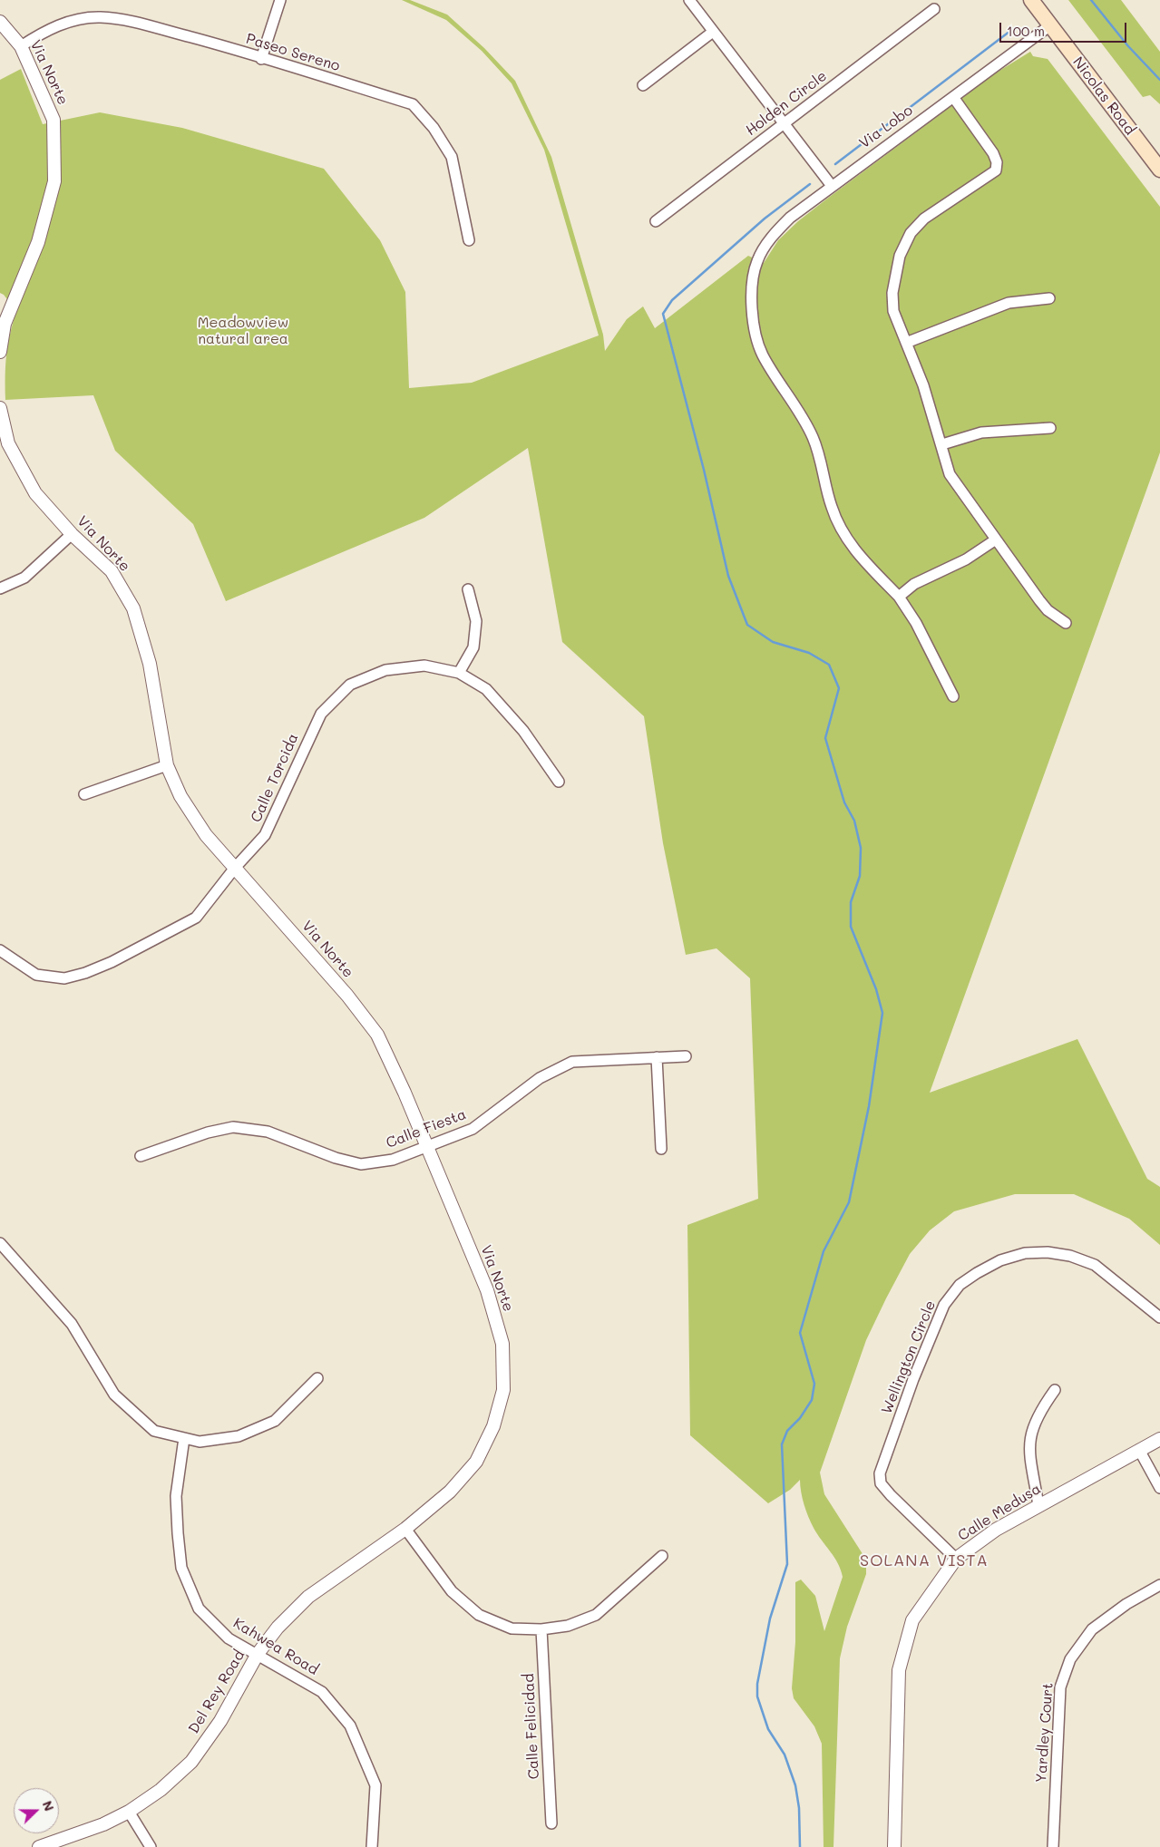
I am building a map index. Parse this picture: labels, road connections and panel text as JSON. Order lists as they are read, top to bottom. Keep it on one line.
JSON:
{"streets":{"main road":["Nicolas Road"],"street":["Paseo Sereno","Via Norte","Holden Circle","Via Lobo","Calle Torcida","Calle Fiesta","Wellington Circle","Calle Medusa","Kahwea Road","Del Rey Road","Calle Felicidad","Yardley Court"]},"crossings":[["Paseo Sereno","Via Norte"],["Via Norte","Calle Torcida"],["Via Norte","Calle Fiesta"],["Via Norte","Del Rey Road"],["Nicolas Road","Via Lobo"],["Wellington Circle","Calle Medusa"],["Kahwea Road","Del Rey Road"]],"districts":["SOLANA VISTA"],"parks":["Meadowview natural area"],"scale_bar":"100 m","north":"right"}
